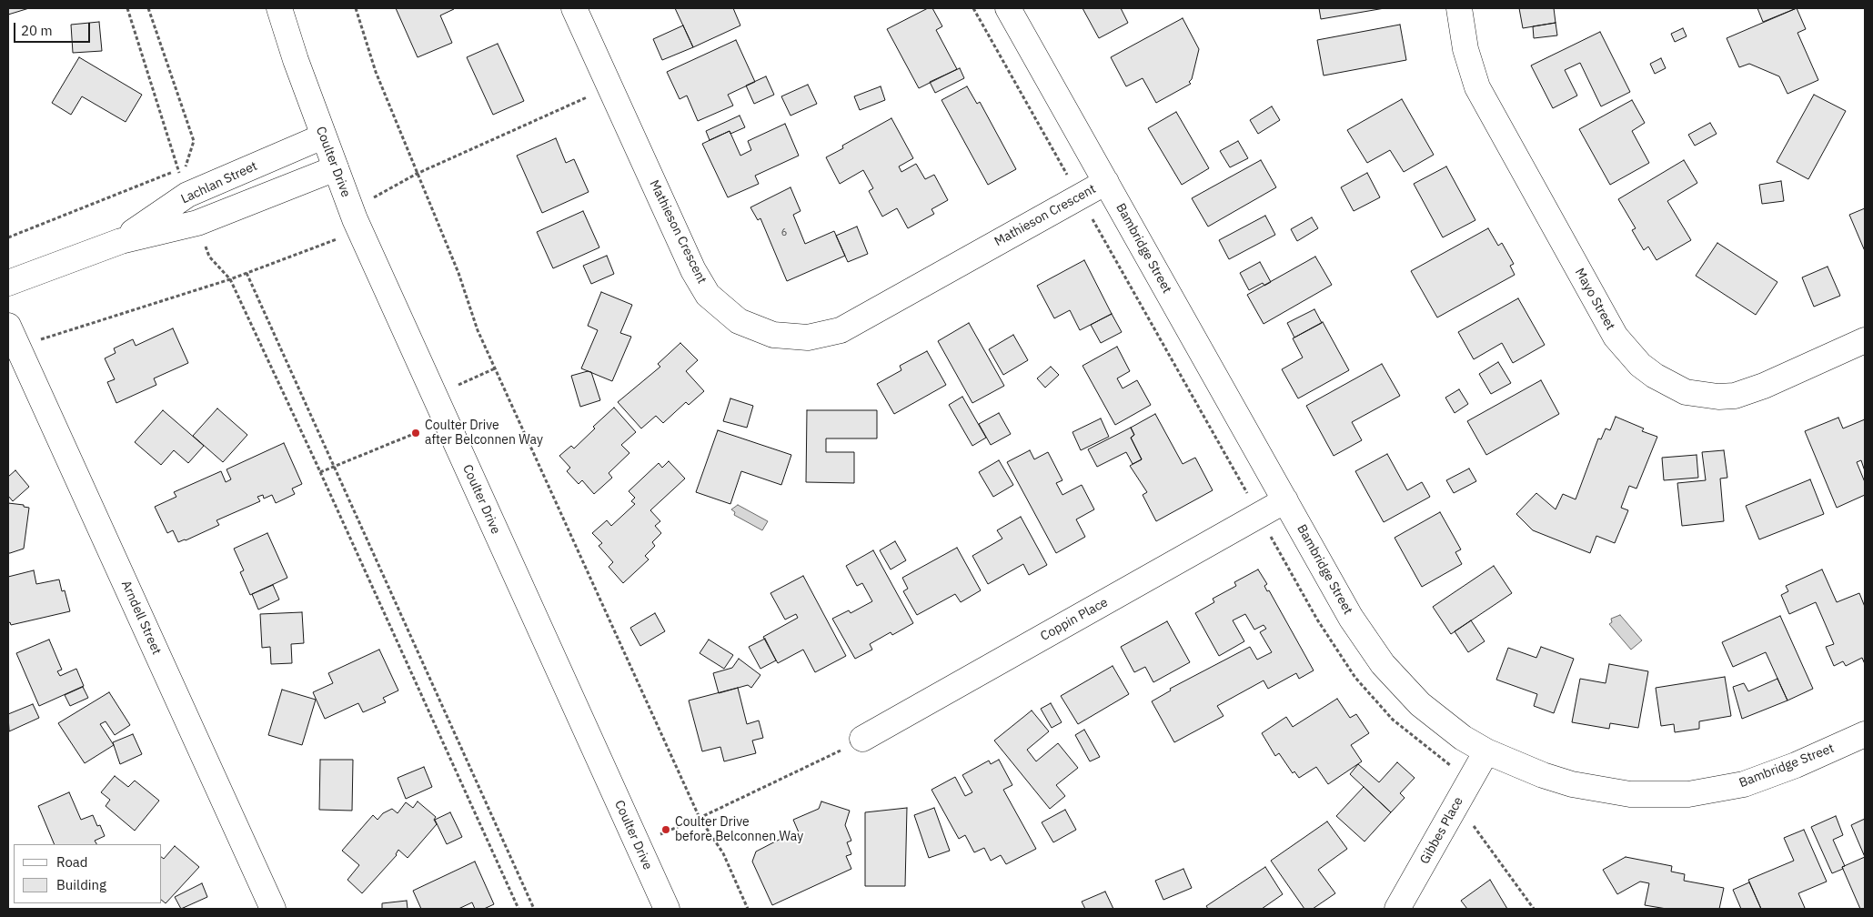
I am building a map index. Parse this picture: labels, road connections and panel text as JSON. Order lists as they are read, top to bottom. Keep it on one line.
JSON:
{"streets":{"street":["Coulter Drive","Lachlan Street","Mathieson Crescent","Bambridge Street","Mayo Street","Arndell Street","Coppin Place","Gibbes Place"]},"crossings":[["Coulter Drive","Lachlan Street"],["Mathieson Crescent","Bambridge Street"],["Bambridge Street","Coppin Place"],["Bambridge Street","Gibbes Place"]],"places":["Coulter Drive after Belconnen Way","Coulter Drive before Belconnen Way"],"house_numbers":["6"],"legend":["Road","Building"],"scale_bar":"20 m"}
